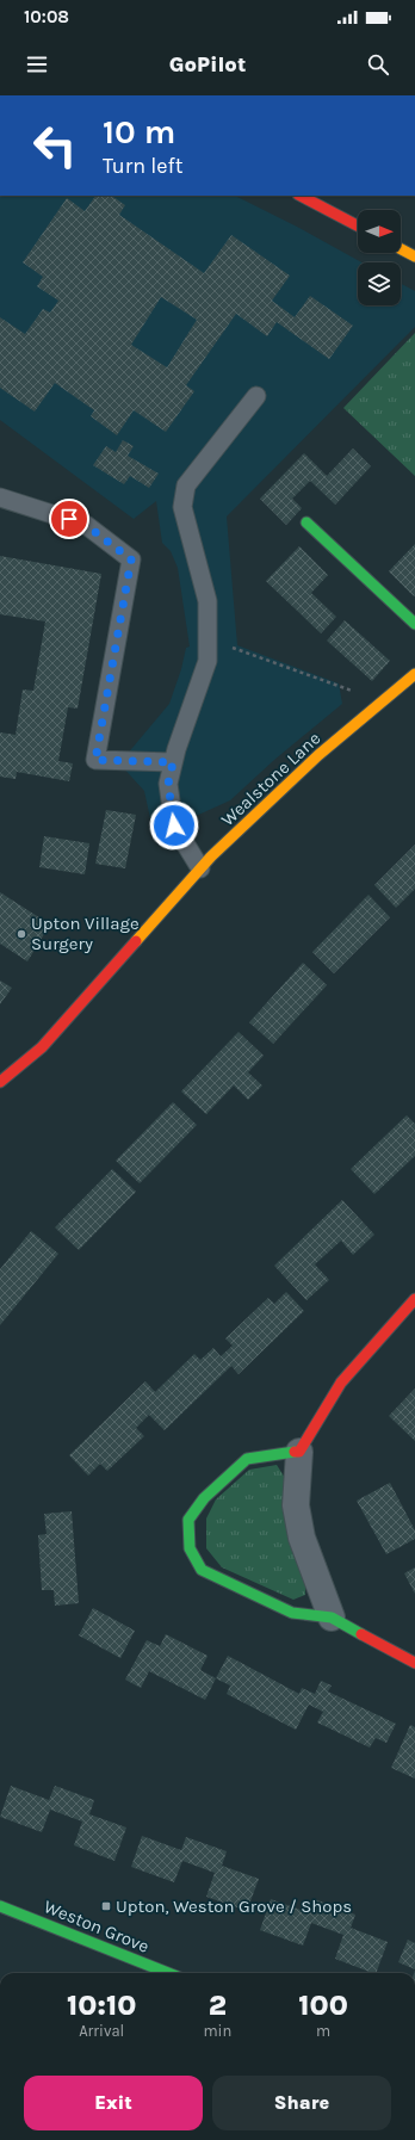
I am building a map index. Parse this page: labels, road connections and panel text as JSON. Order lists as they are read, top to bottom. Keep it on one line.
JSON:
{"streets":{"street":["Wealstone Lane","Weston Grove"]},"places":{"other":["Upton Village Surgery"],"transit":["Upton, Weston Grove / Shops"]},"north":"right","page":{"status":"10:08","header":"GoPilot","turn":["10 m","Turn left"],"eta":["10:10","Arrival","2","min","100","m"],"buttons":["Exit","Share"]}}
